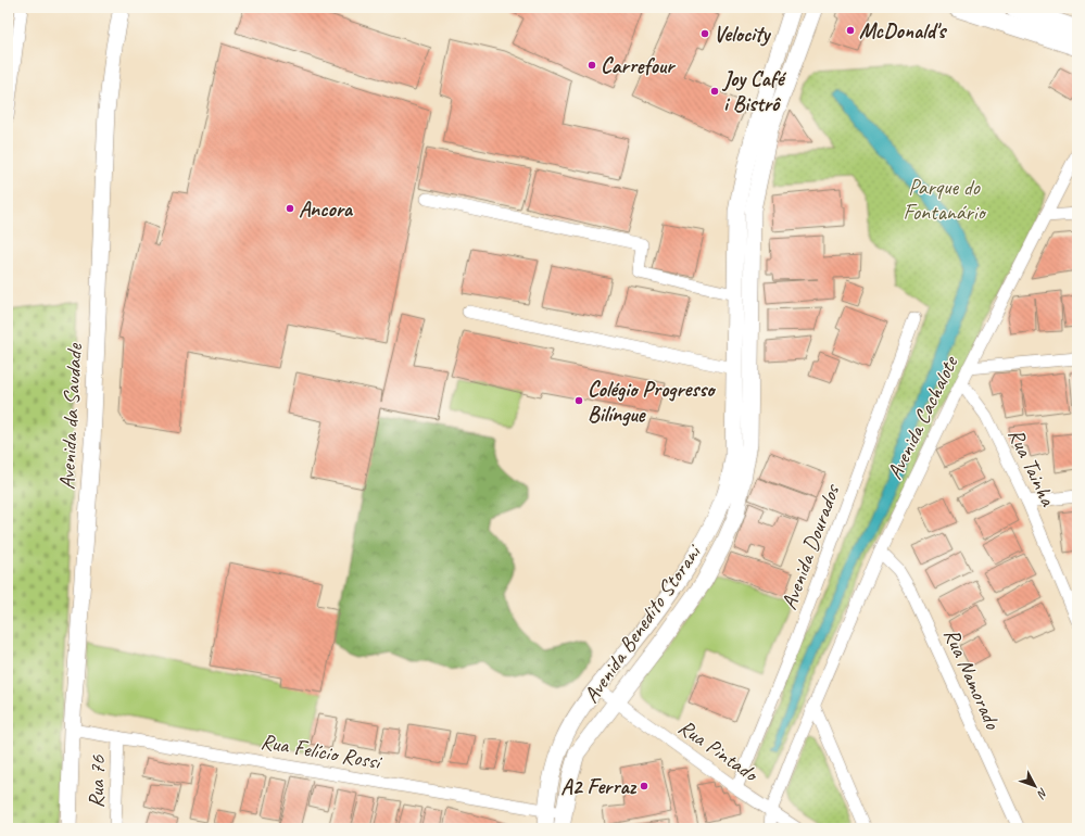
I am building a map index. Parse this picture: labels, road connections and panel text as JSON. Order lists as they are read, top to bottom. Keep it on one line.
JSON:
{"streets":{"main road":["Avenida da Saudade","Avenida Benedito Storani"],"street":["Avenida Cachalote","Rua Tainha","Avenida Dourados","Rua Namorado","Rua Pintado","Rua Felício Rossi","Rua 76"]},"crossings":[["Avenida da Saudade","Rua Felício Rossi"],["Avenida Cachalote","Rua Tainha"],["Avenida Cachalote","Rua Namorado"],["Avenida Cachalote","Rua Pintado"],["Avenida Dourados","Rua Pintado"],["Avenida Benedito Storani","Rua Pintado"],["Avenida Benedito Storani","Rua Felício Rossi"],["Rua Felício Rossi","Rua 76"]],"parks":["Parque do Fontanário"],"places":["McDonald's","Velocity","Carrefour","Joy Café i Bistrô","Ancora","Colégio Progresso Bilíngue","A2 Ferraz"],"north":"bottom right"}
